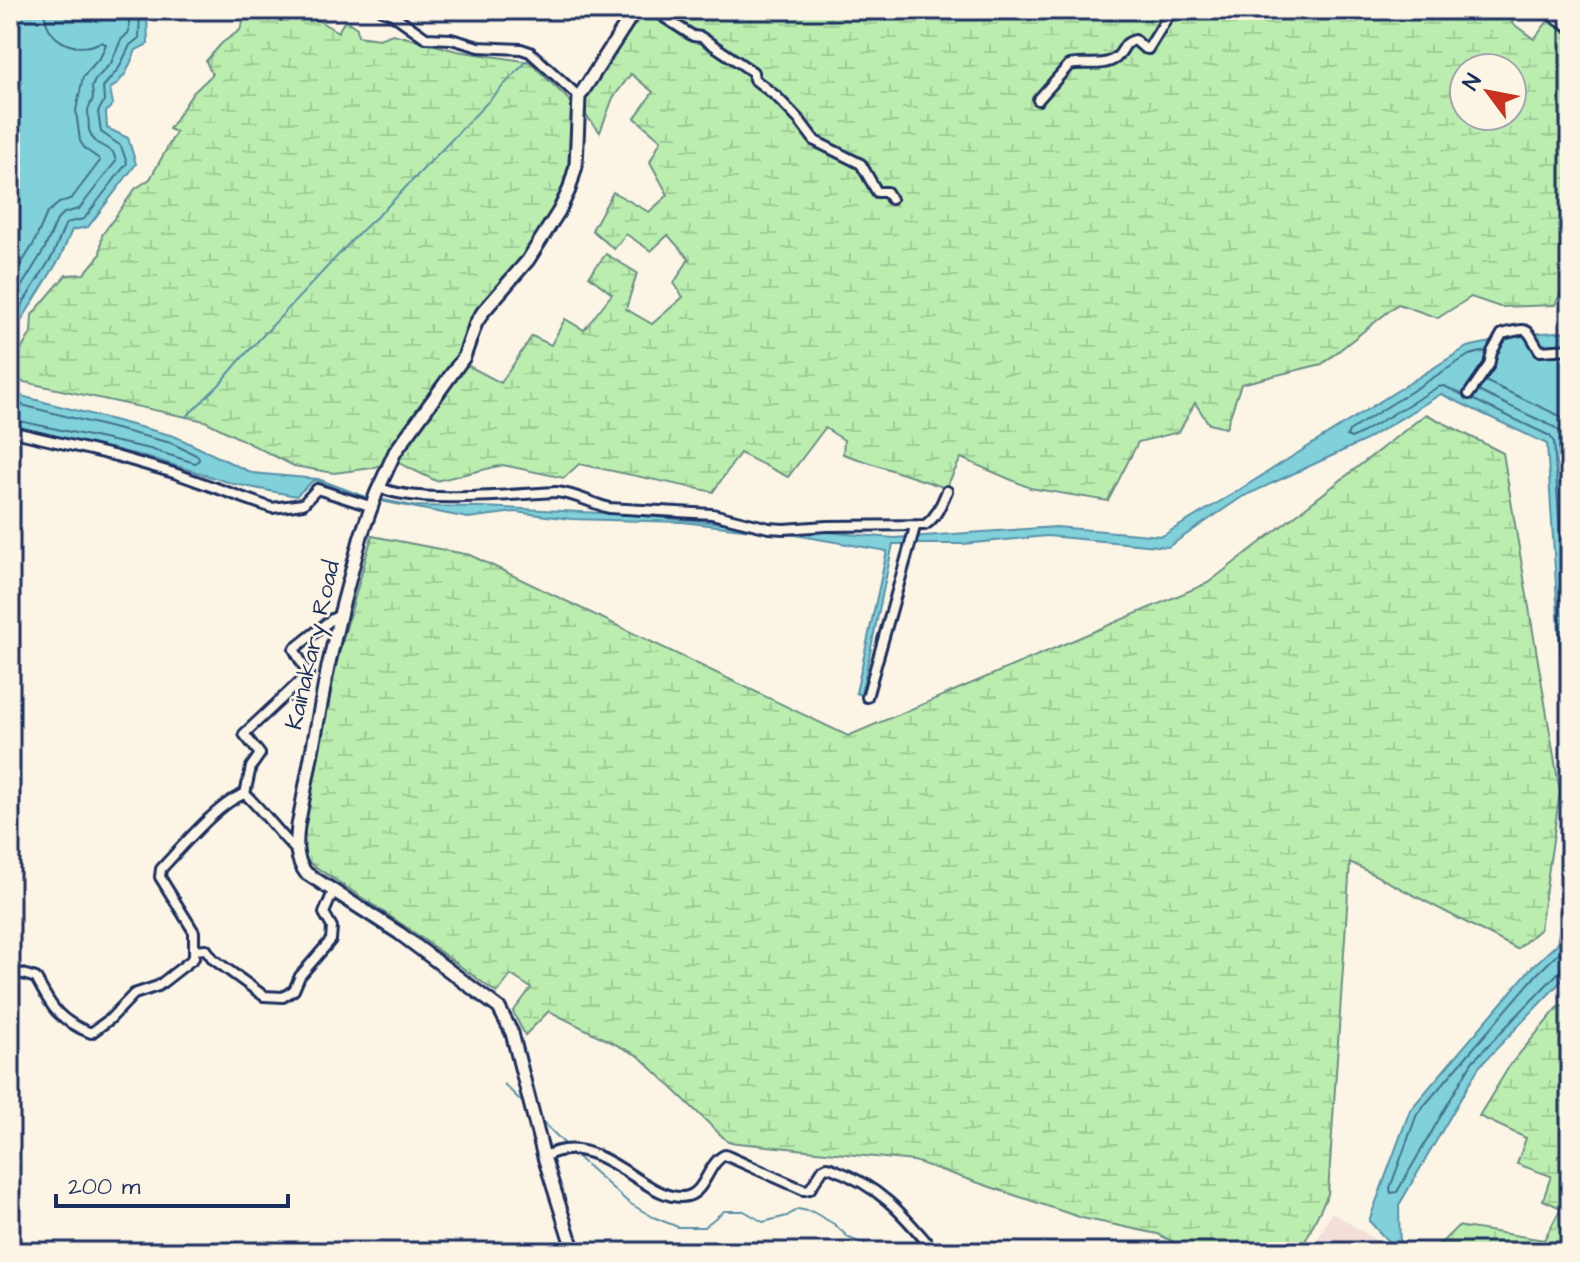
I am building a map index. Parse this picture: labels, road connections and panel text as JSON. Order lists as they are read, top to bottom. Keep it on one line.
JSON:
{"streets":{"main road":["Kainakary Road"]},"scale_bar":"200 m","north":"top left"}
